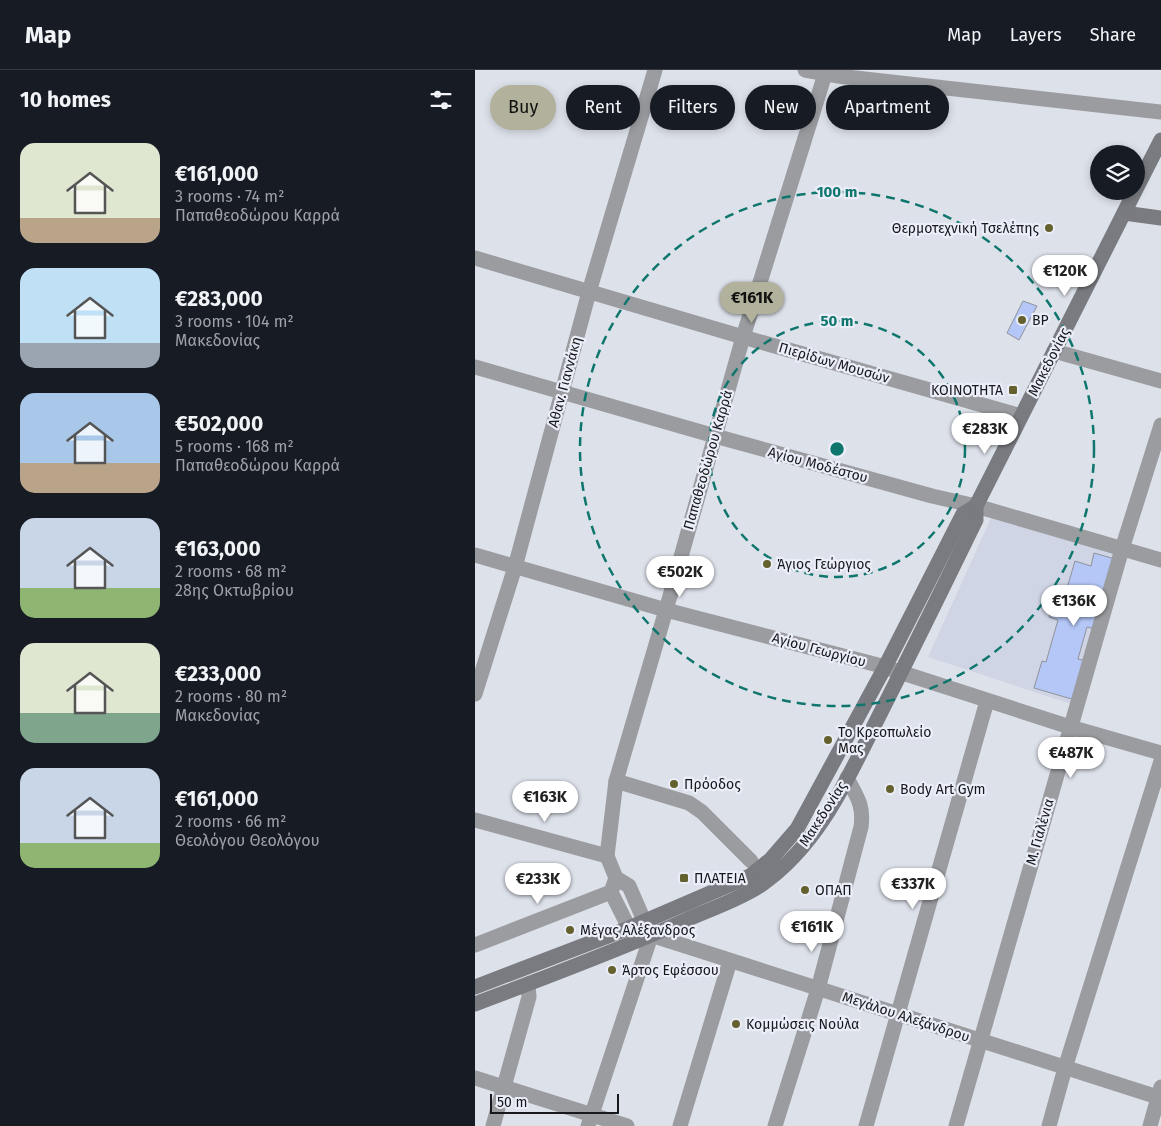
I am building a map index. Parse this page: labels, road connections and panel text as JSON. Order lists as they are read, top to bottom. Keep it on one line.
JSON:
{"streets":{"main road":["Μακεδονίας"],"street":["Πιερίδων Μουσών","Αθαν. Γιαννάκη","Παπαθεοδώρου Καρρά","Αγίου Μοδέστου","Αγίου Γεωργίου","Μ. Γιαλένια","Μεγάλου Αλεξάνδρου"]},"crossings":[["Μακεδονίας","Πιερίδων Μουσών"],["Μακεδονίας","Παπαθεοδώρου Καρρά"],["Μακεδονίας","Αγίου Μοδέστου"],["Μακεδονίας","Αγίου Γεωργίου"],["Μακεδονίας","Μεγάλου Αλεξάνδρου"],["Πιερίδων Μουσών","Αθαν. Γιαννάκη"],["Πιερίδων Μουσών","Παπαθεοδώρου Καρρά"],["Αθαν. Γιαννάκη","Αγίου Μοδέστου"],["Αθαν. Γιαννάκη","Αγίου Γεωργίου"],["Παπαθεοδώρου Καρρά","Αγίου Μοδέστου"],["Παπαθεοδώρου Καρρά","Αγίου Γεωργίου"],["Παπαθεοδώρου Καρρά","Μεγάλου Αλεξάνδρου"],["Αγίου Μοδέστου","Μ. Γιαλένια"],["Αγίου Γεωργίου","Μ. Γιαλένια"],["Μ. Γιαλένια","Μεγάλου Αλεξάνδρου"]],"places":{"other":["Θερμοτεχνική Τσελέπης","BP","Άγιος Γεώργιος","Το Κρεοπωλείο Μας","Πρόοδος","Body Art Gym","ΟΠΑΠ","Μέγας Αλέξανδρος","Άρτος Εφέσσου","Κομμώσεις Νούλα"],"transit":["ΚΟΙΝΟΤΗΤΑ","ΠΛΑΤΕΙΑ"]},"scale_bar":"50 m","page":{"header":"Map","nav":["Map","Layers","Share"],"heading":"10 homes","chip":["Buy","Rent","Filters","New","Apartment"],"list":[{"name":"€161,000","note":"3 rooms · 74 m² · Παπαθεοδώρου Καρρά"},{"name":"€283,000","note":"3 rooms · 104 m² · Μακεδονίας"},{"name":"€502,000","note":"5 rooms · 168 m² · Παπαθεοδώρου Καρρά"},{"name":"€163,000","note":"2 rooms · 68 m² · 28ης Οκτωβρίου"},{"name":"€233,000","note":"2 rooms · 80 m² · Μακεδονίας"},{"name":"€161,000","note":"2 rooms · 66 m² · Θεολόγου Θεολόγου"}],"price":["€120K","€161K","€283K","€502K","€136K","€487K","€163K","€233K","€337K","€161K"],"scale":"50 m"},"rings":["100 m","50 m"]}
